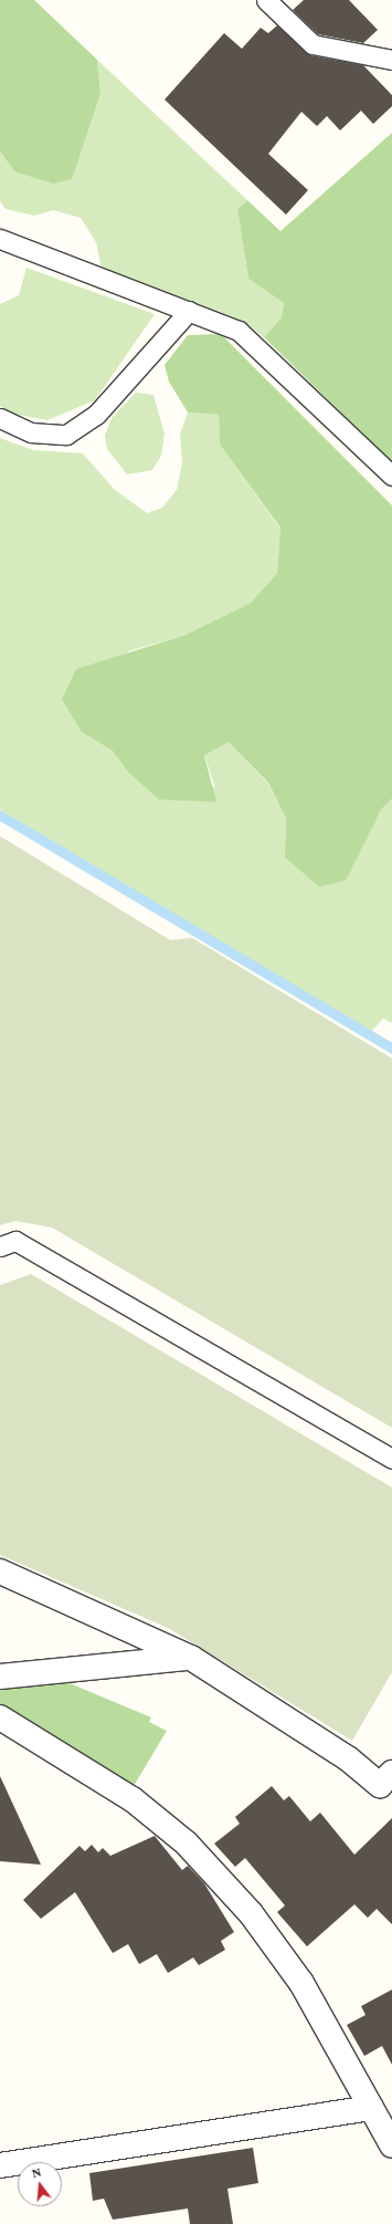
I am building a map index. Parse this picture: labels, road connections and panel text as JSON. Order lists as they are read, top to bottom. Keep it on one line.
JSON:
{"north":"top"}
